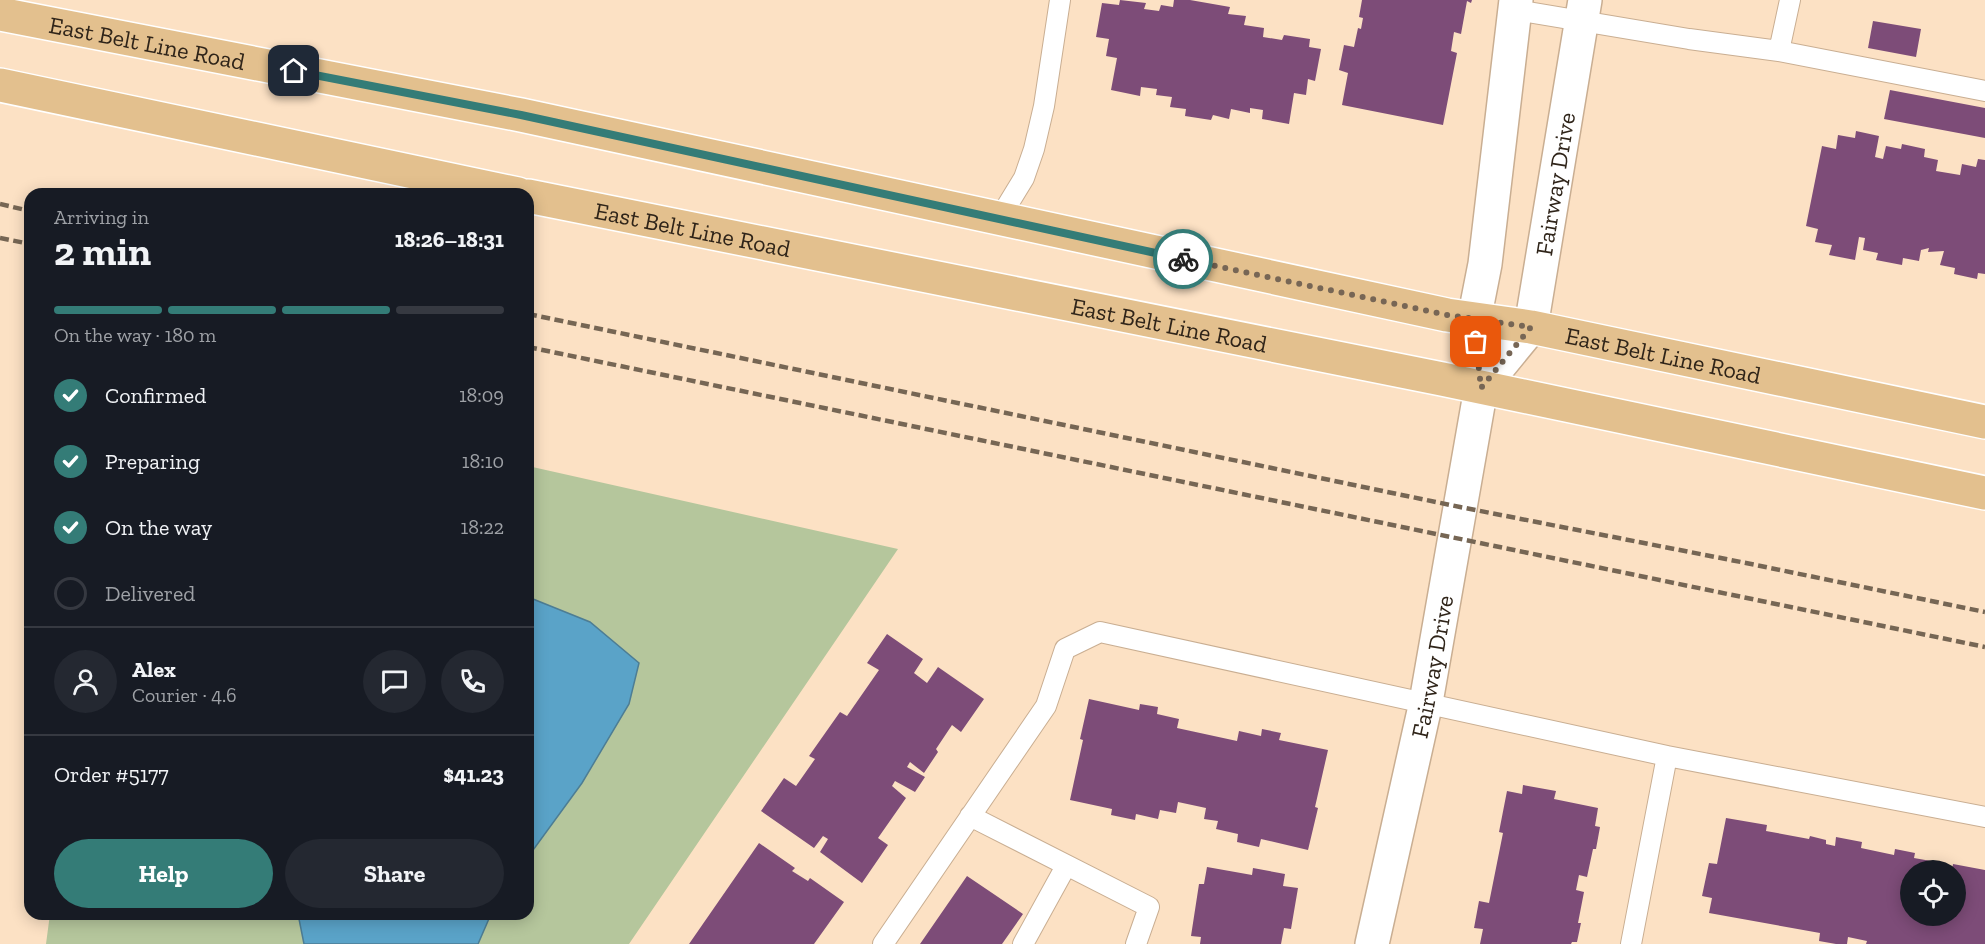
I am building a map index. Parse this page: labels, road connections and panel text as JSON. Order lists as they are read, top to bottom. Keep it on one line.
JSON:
{"streets":{"main road":["East Belt Line Road"],"street":["Fairway Drive"]},"crossings":[["East Belt Line Road","Fairway Drive"]],"page":{"heading":["2 min","Arriving in","18:26–18:31"],"panel":["Alex","Courier · 4.6","Order #5177","$41.23"],"bar":"On the way · 180 m","list":[["Confirmed","18:09"],["Preparing","18:10"],["On the way","18:22"],"Delivered"],"buttons":["Help","Share"]}}
